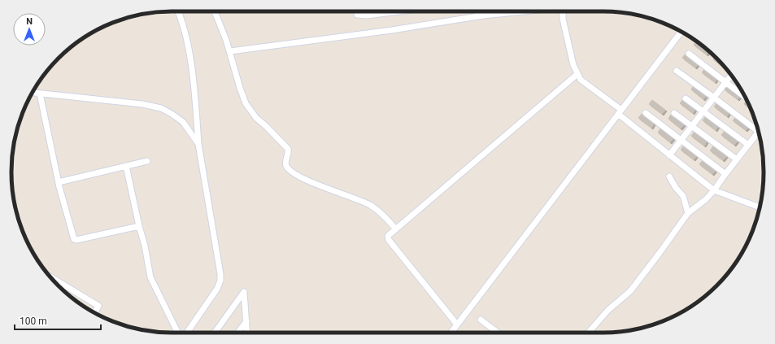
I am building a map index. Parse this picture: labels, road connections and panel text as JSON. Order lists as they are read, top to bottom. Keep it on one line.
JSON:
{"scale_bar":"100 m","north":"top"}
